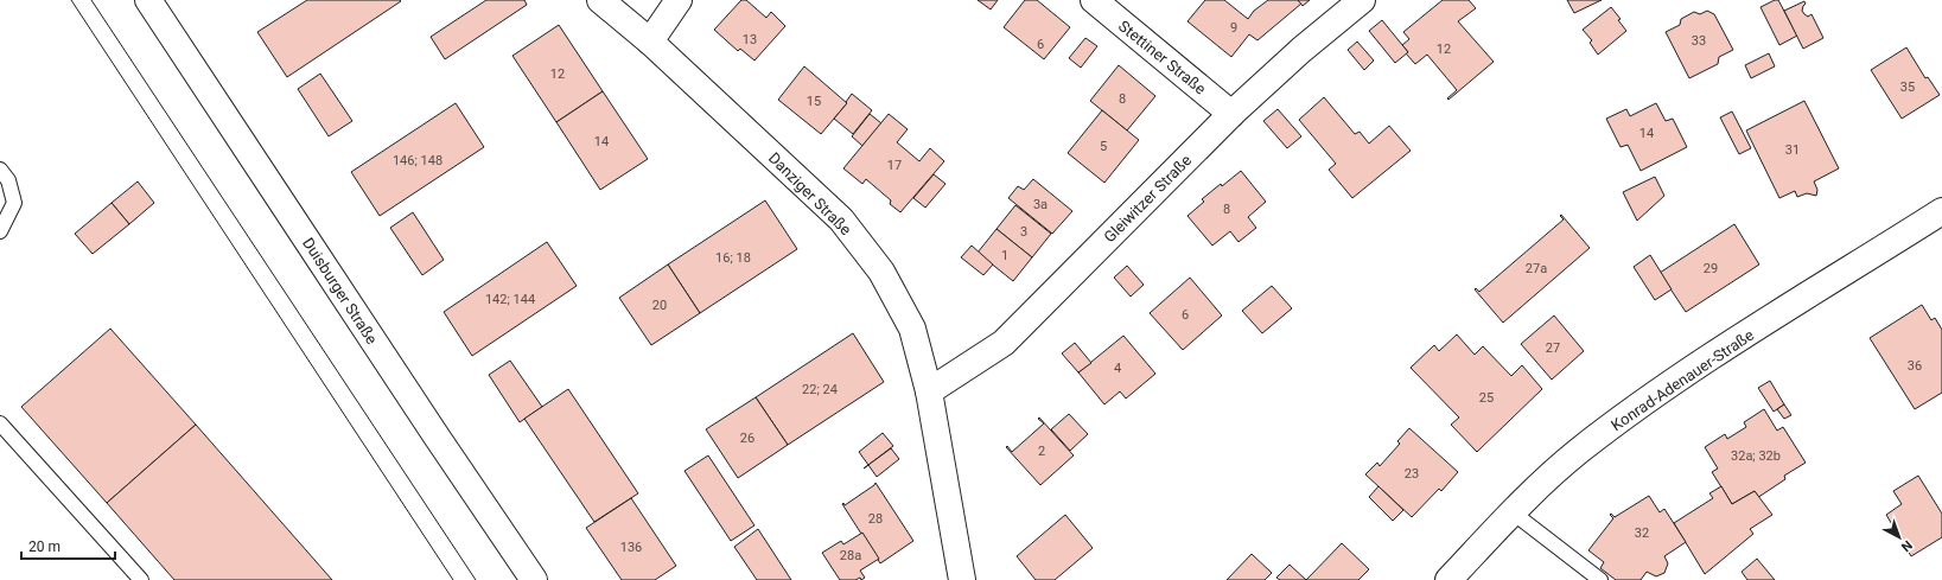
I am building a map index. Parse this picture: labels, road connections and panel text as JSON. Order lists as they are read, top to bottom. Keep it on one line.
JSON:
{"streets":{"street":["Stettiner Straße","Danziger Straße","Gleiwitzer Straße","Duisburger Straße","Konrad-Adenauer-Straße"]},"crossings":[["Stettiner Straße","Gleiwitzer Straße"],["Danziger Straße","Gleiwitzer Straße"]],"house_numbers":["9","13","33","6","12","12","35","8","15","14","14","5","31","146; 148","17","3a","8","3","1","16; 18","27a","29","142; 144","20","6","27","36","4","22; 24","25","26","2","32a; 32b","23","28","32","136","28a"],"scale_bar":"20 m","north":"bottom right"}
